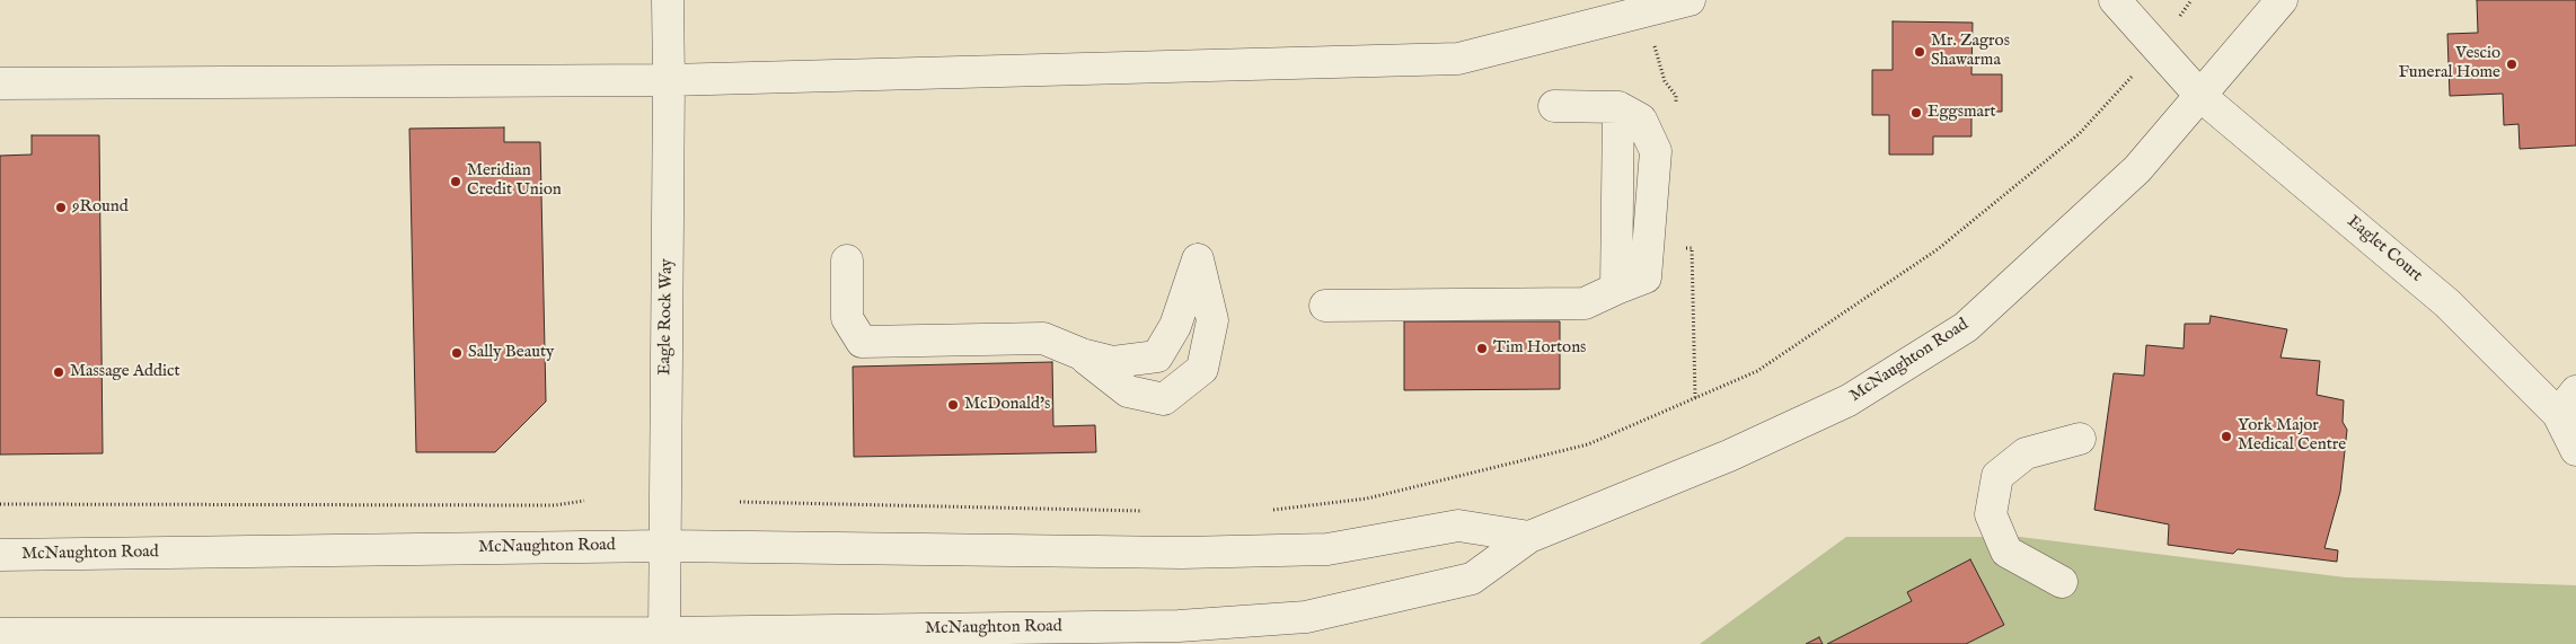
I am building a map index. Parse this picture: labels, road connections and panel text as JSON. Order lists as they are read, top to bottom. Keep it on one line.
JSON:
{"streets":{"street":["Eaglet Court","Eagle Rock Way","McNaughton Road"]},"crossings":[["Eaglet Court","McNaughton Road"],["Eagle Rock Way","McNaughton Road"]],"places":["Mr. Zagros Shawarma","Vescio Funeral Home","Eggsmart","Meridian Credit Union","9Round","Tim Hortons","Sally Beauty","Massage Addict","McDonald's","York Major Medical Centre"]}
